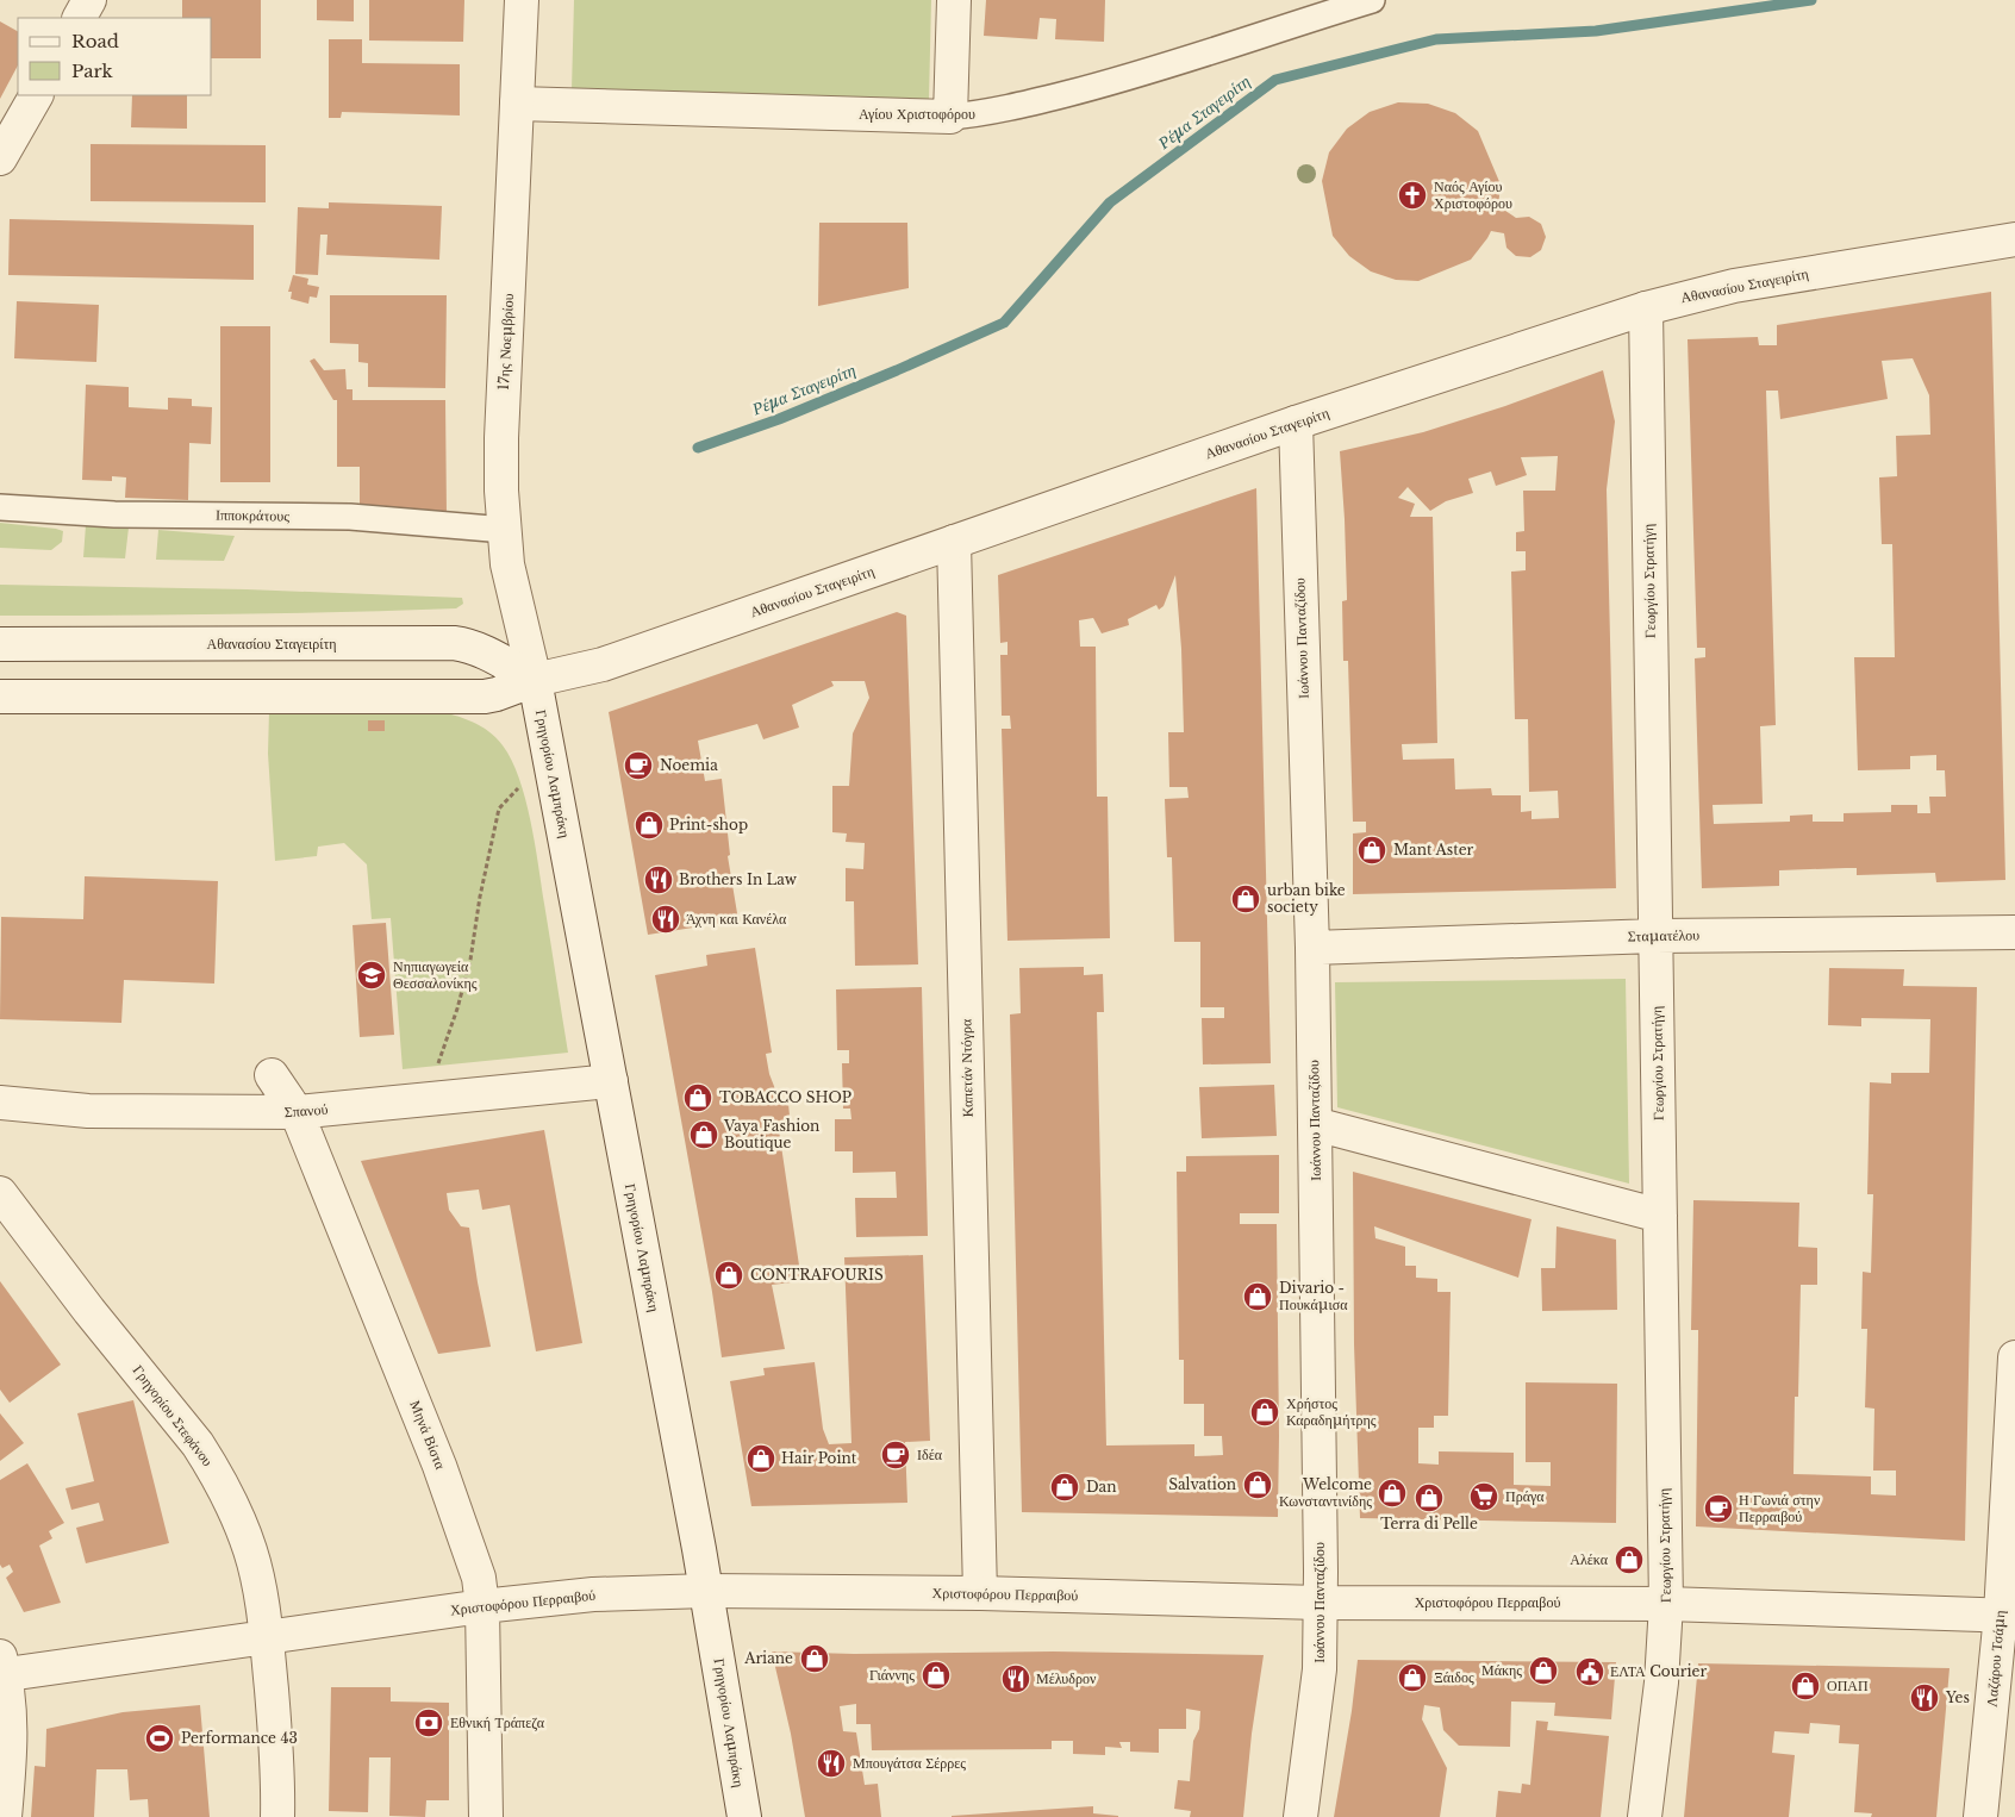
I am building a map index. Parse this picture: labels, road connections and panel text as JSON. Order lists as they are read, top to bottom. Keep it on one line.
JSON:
{"streets":{"street":["Αγίου Χριστοφόρου","Αθανασίου Σταγειρίτη","17ης Νοεμβρίου","Ιπποκράτους","Γεωργίου Στρατήγη","Ιωάννου Πανταζίδου","Γρηγορίου Λαμπράκη","Σταματέλου","Καπετάν Ντόγρα","Σπανού","Γρηγορίου Στεφάνου","Μηνά Βίστα","Χριστοφόρου Περραιβού","Λαζάρου Τσάμη"]},"crossings":[["Αγίου Χριστοφόρου","17ης Νοεμβρίου"],["Αθανασίου Σταγειρίτη","17ης Νοεμβρίου"],["Αθανασίου Σταγειρίτη","Γεωργίου Στρατήγη"],["Αθανασίου Σταγειρίτη","Ιωάννου Πανταζίδου"],["Αθανασίου Σταγειρίτη","Γρηγορίου Λαμπράκη"],["Αθανασίου Σταγειρίτη","Καπετάν Ντόγρα"],["17ης Νοεμβρίου","Ιπποκράτους"],["17ης Νοεμβρίου","Γρηγορίου Λαμπράκη"],["Γεωργίου Στρατήγη","Σταματέλου"],["Γεωργίου Στρατήγη","Χριστοφόρου Περραιβού"],["Ιωάννου Πανταζίδου","Σταματέλου"],["Ιωάννου Πανταζίδου","Χριστοφόρου Περραιβού"],["Γρηγορίου Λαμπράκη","Σπανού"],["Γρηγορίου Λαμπράκη","Χριστοφόρου Περραιβού"],["Καπετάν Ντόγρα","Χριστοφόρου Περραιβού"],["Σπανού","Μηνά Βίστα"],["Γρηγορίου Στεφάνου","Χριστοφόρου Περραιβού"],["Μηνά Βίστα","Χριστοφόρου Περραιβού"],["Χριστοφόρου Περραιβού","Λαζάρου Τσάμη"]],"water":["Ρέμα Σταγειρίτη"],"places":{"church":["Ναός Αγίου Χριστοφόρου"],"cafe":["Noemia","Ιδέα","Η Γωνιά στην Περραιβού"],"shop":["Print-shop","Mant Aster","urban bike society","TOBACCO SHOP","Vaya Fashion Boutique","CONTRAFOURIS","Divario - Πουκάμισα","Χρήστος Καραδημήτρης","Hair Point","Salvation","Dan","Welcome Κωνσταντινίδης","Terra di Pelle","Αλέκα","Ariane","Μάκης","Γιάννης","Ξάιδος","ΟΠΑΠ"],"restaurant":["Brothers In Law","Άχνη και Κανέλα","Μέλυδρον","Yes","Μπουγάτσα Σέρρες"],"school or university":["Νηπιαγωγεία Θεσσαλονίκης"],"supermarket":["Πράγα"],"public building":["ΕΛΤΑ Courier"],"bank":["Εθνική Τράπεζα"],"sports":["Performance 43"]},"legend":["Road","Park"]}
